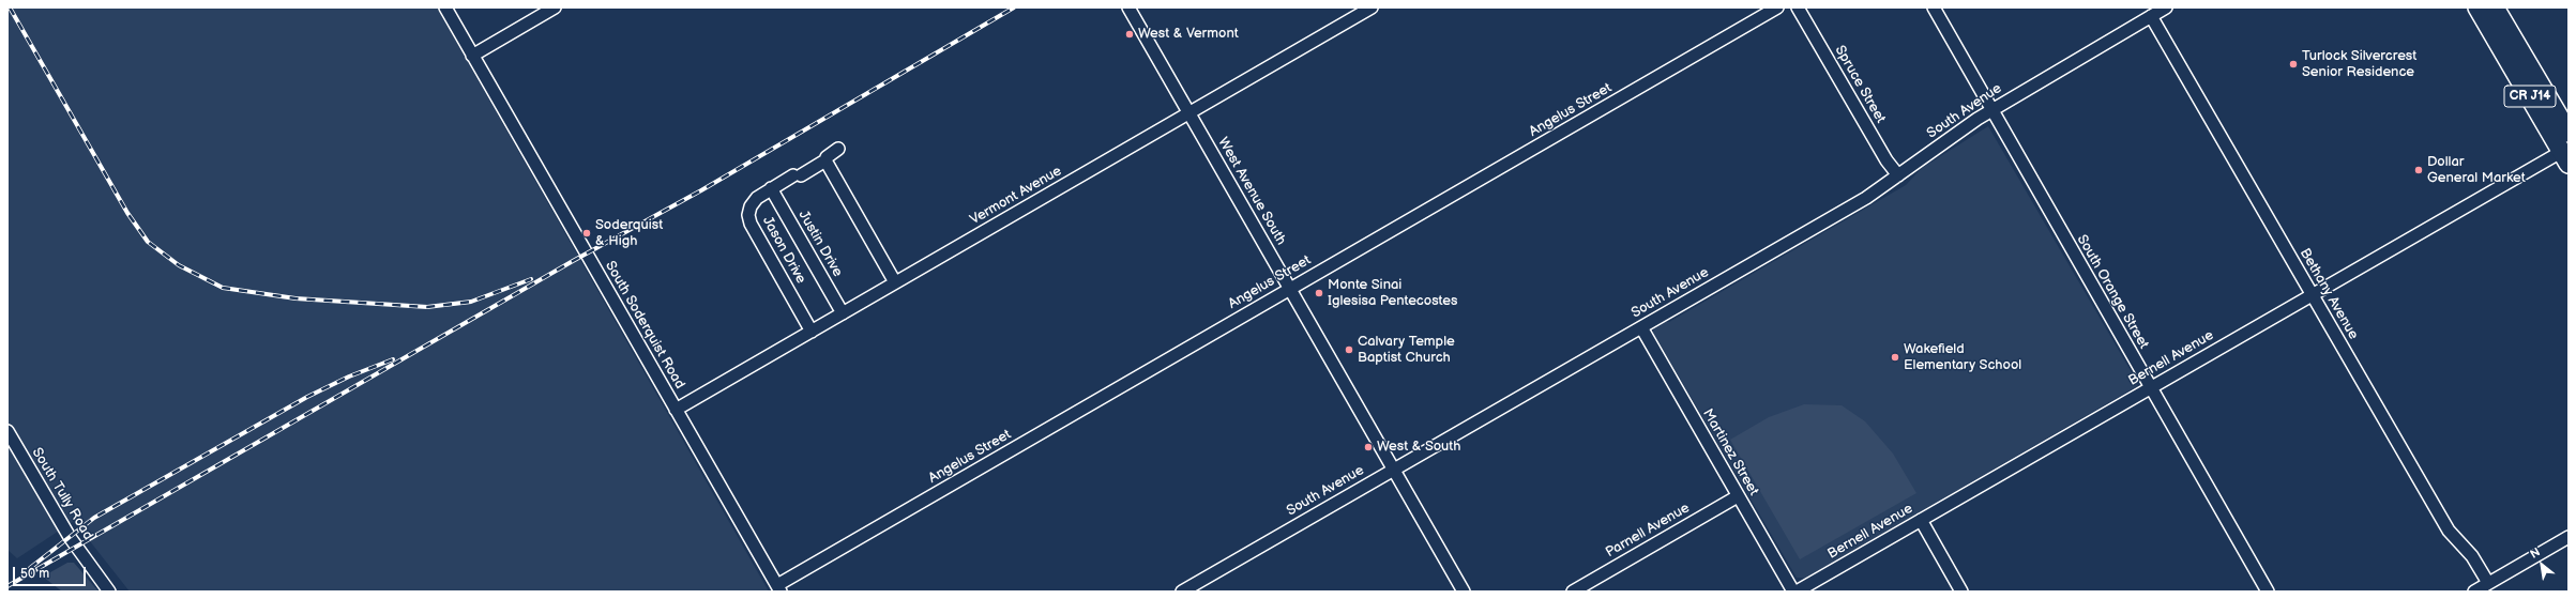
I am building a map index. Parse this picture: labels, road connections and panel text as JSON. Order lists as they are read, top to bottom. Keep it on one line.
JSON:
{"streets":{"main road":["CR J14"],"street":["Spruce Street","Angelus Street","South Avenue","West Avenue South","Vermont Avenue","Justin Drive","Jason Drive","South Orange Street","Bethany Avenue","South Soderquist Road","Bernell Avenue","Martinez Street","South Tully Road","Parnell Avenue"]},"crossings":[["Spruce Street","South Avenue"],["CR J14","Bernell Avenue"],["Angelus Street","West Avenue South"],["Angelus Street","South Soderquist Road"],["South Avenue","West Avenue South"],["South Avenue","South Orange Street"],["South Avenue","Bethany Avenue"],["South Avenue","Martinez Street"],["West Avenue South","Vermont Avenue"],["Vermont Avenue","Justin Drive"],["Vermont Avenue","Jason Drive"],["Vermont Avenue","South Soderquist Road"],["Justin Drive","Jason Drive"],["South Orange Street","Bernell Avenue"],["Bethany Avenue","Bernell Avenue"],["Bernell Avenue","Martinez Street"],["Martinez Street","Parnell Avenue"]],"places":["West & Vermont","Turlock Silvercrest Senior Residence","Dollar General Market","Soderquist & High","Monte Sinai Iglesisa Pentecostes","Calvary Temple Baptist Church","Wakefield Elementary School","West & South"],"scale_bar":"50 m","north":"top left"}
